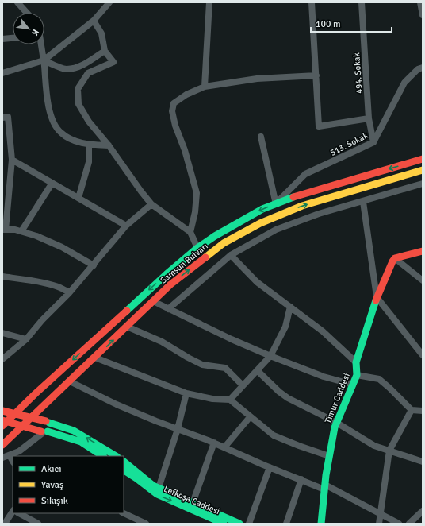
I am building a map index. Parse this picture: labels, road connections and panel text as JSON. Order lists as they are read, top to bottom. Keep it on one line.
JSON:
{"streets":{"main road":["Samsun Bulvarı","Timur Caddesi","Lefkoşa Caddesi"],"street":["494. Sokak","513. Sokak"]},"crossings":[["494. Sokak","513. Sokak"]],"legend":["Akıcı","Yavaş","Sıkışık"],"scale_bar":"100 m","north":"bottom right"}
